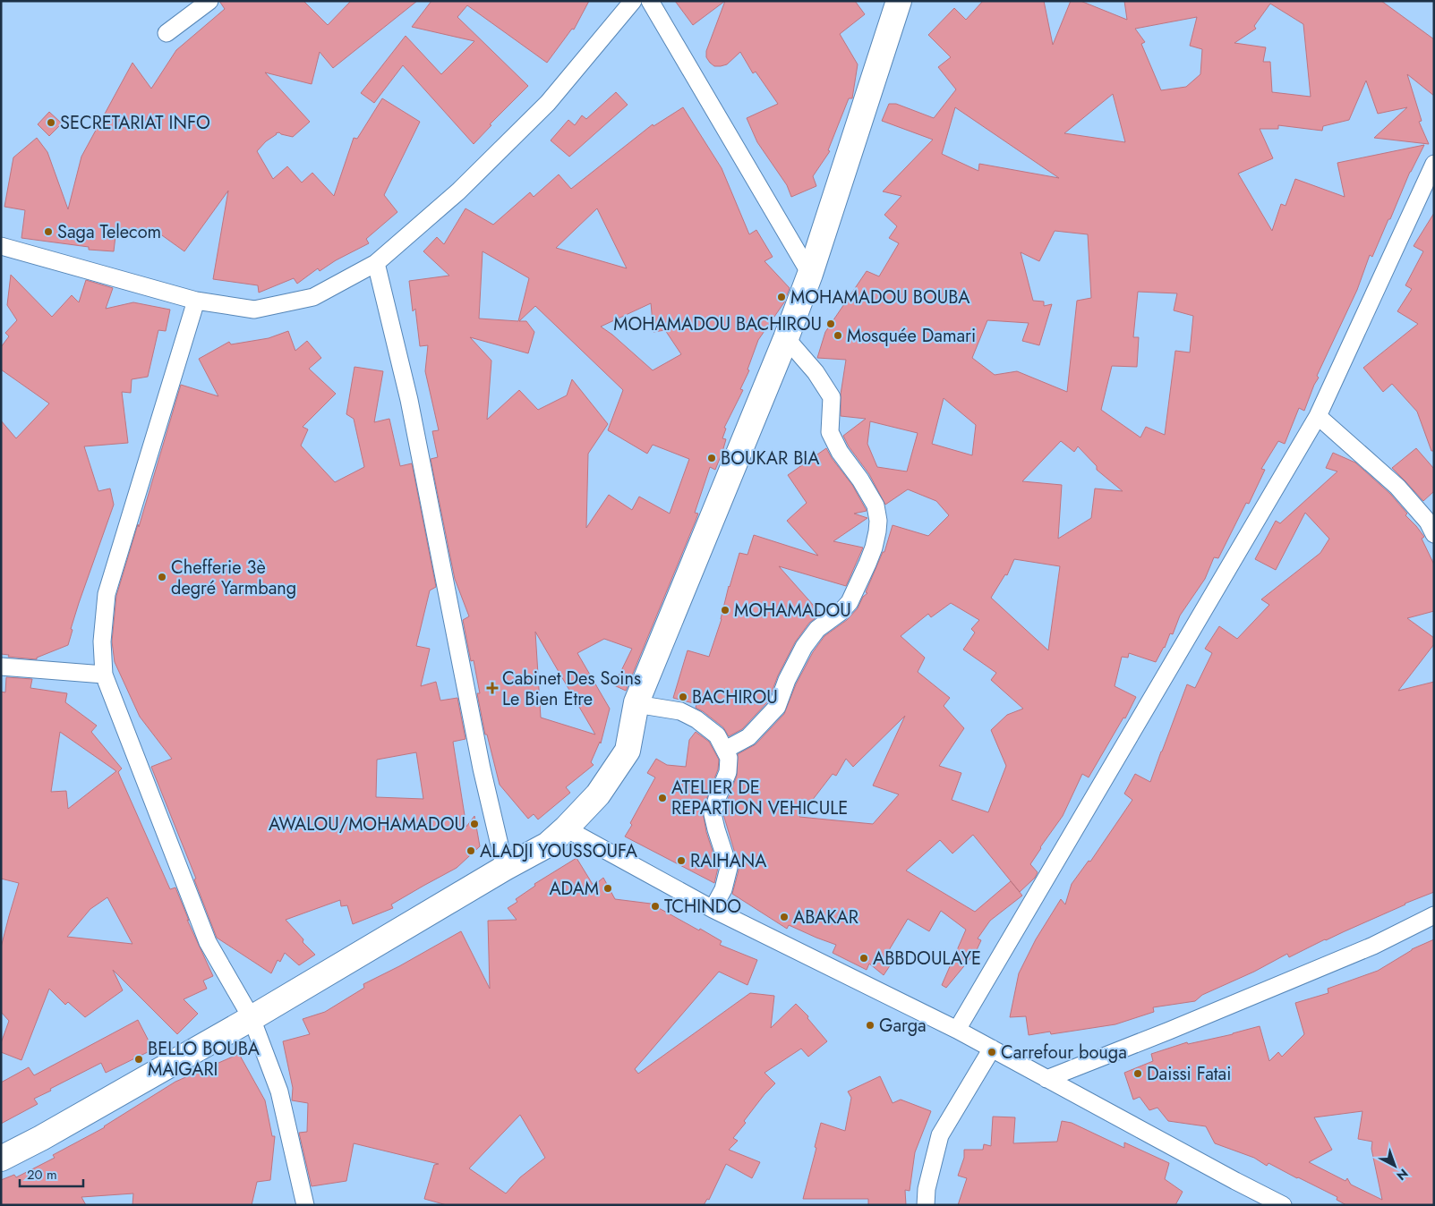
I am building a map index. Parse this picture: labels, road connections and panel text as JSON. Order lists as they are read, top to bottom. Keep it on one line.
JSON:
{"places":{"other":["SECRETARIAT INFO","Saga Telecom","MOHAMADOU BOUBA","MOHAMADOU BACHIROU","Mosquée Damari","BOUKAR BIA","Chefferie 3è degré Yarmbang","MOHAMADOU","BACHIROU","ATELIER DE REPARTION VEHICULE","AWALOU/MOHAMADOU","ALADJI YOUSSOUFA","RAIHANA","ADAM","TCHINDO","ABAKAR","ABBDOULAYE","Garga","Carrefour bouga","BELLO BOUBA MAIGARI","Daissi Fatai"],"health":["Cabinet Des Soins Le Bien Etre"]},"scale_bar":"20 m","north":"bottom right"}
